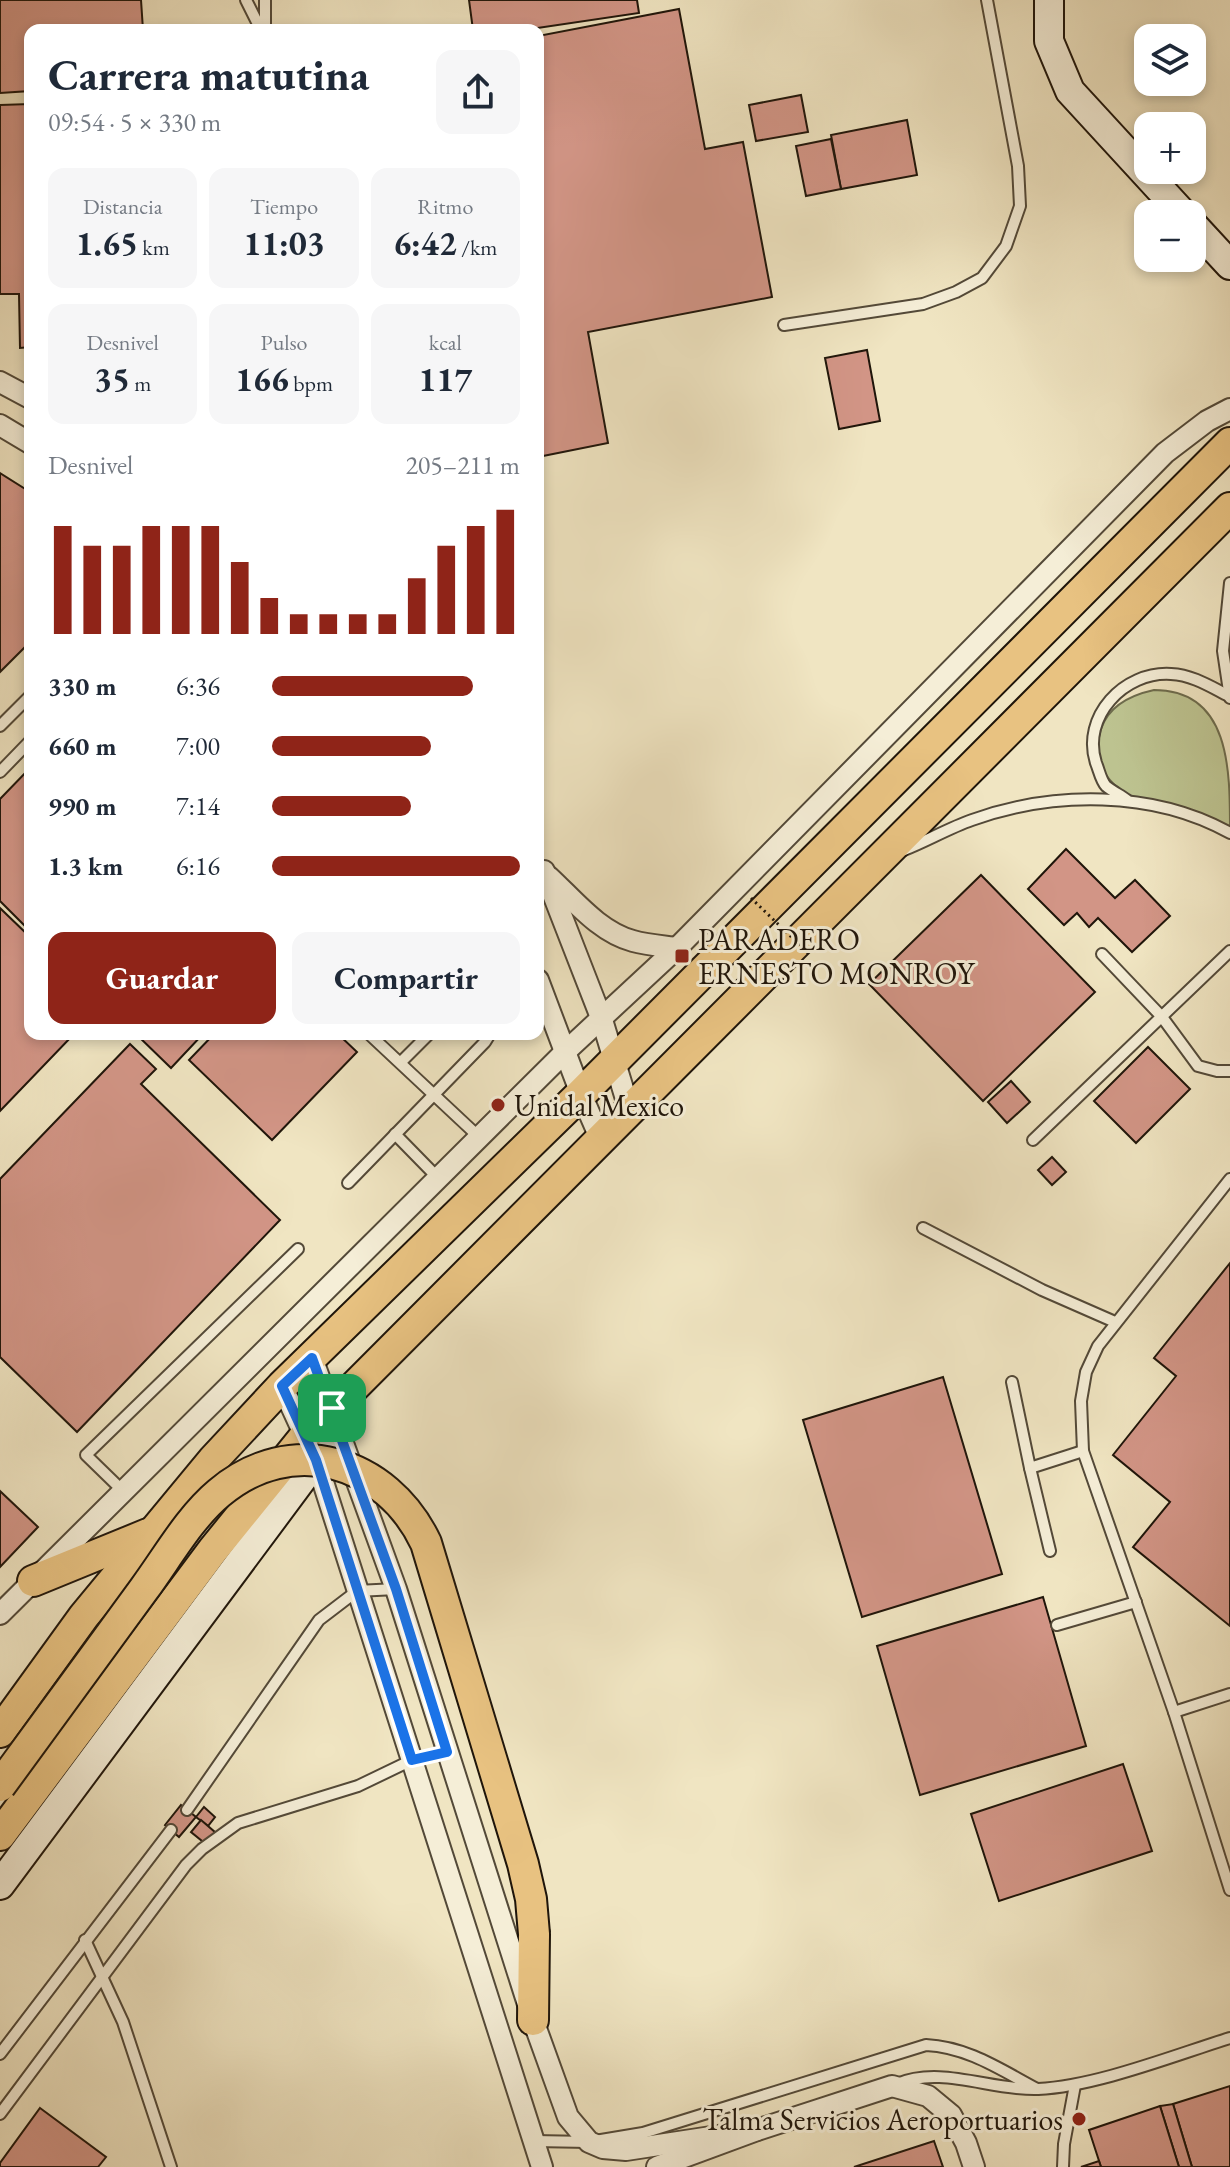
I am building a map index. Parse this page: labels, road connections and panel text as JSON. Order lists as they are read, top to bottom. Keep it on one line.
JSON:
{"places":{"transit":["PARADERO ERNESTO MONROY"],"other":["Unidal Mexico","Talma Servicios Aeroportuarios"]},"page":{"map_buttons":["+","−"],"heading":["Carrera matutina","09:54 · 5 × 330 m"],"stats":[["Distancia","1.65 km"],["Tiempo","11:03"],["Ritmo","6:42 /km"],["Desnivel","35 m"],["Pulso","166 bpm"],["kcal","117"]],"chart":["Desnivel","205–211 m"],"list":[{"name":"330 m","note":"6:36"},{"name":"660 m","note":"7:00"},{"name":"990 m","note":"7:14"},{"name":"1.3 km","note":"6:16"}],"buttons":["Guardar","Compartir"]}}
